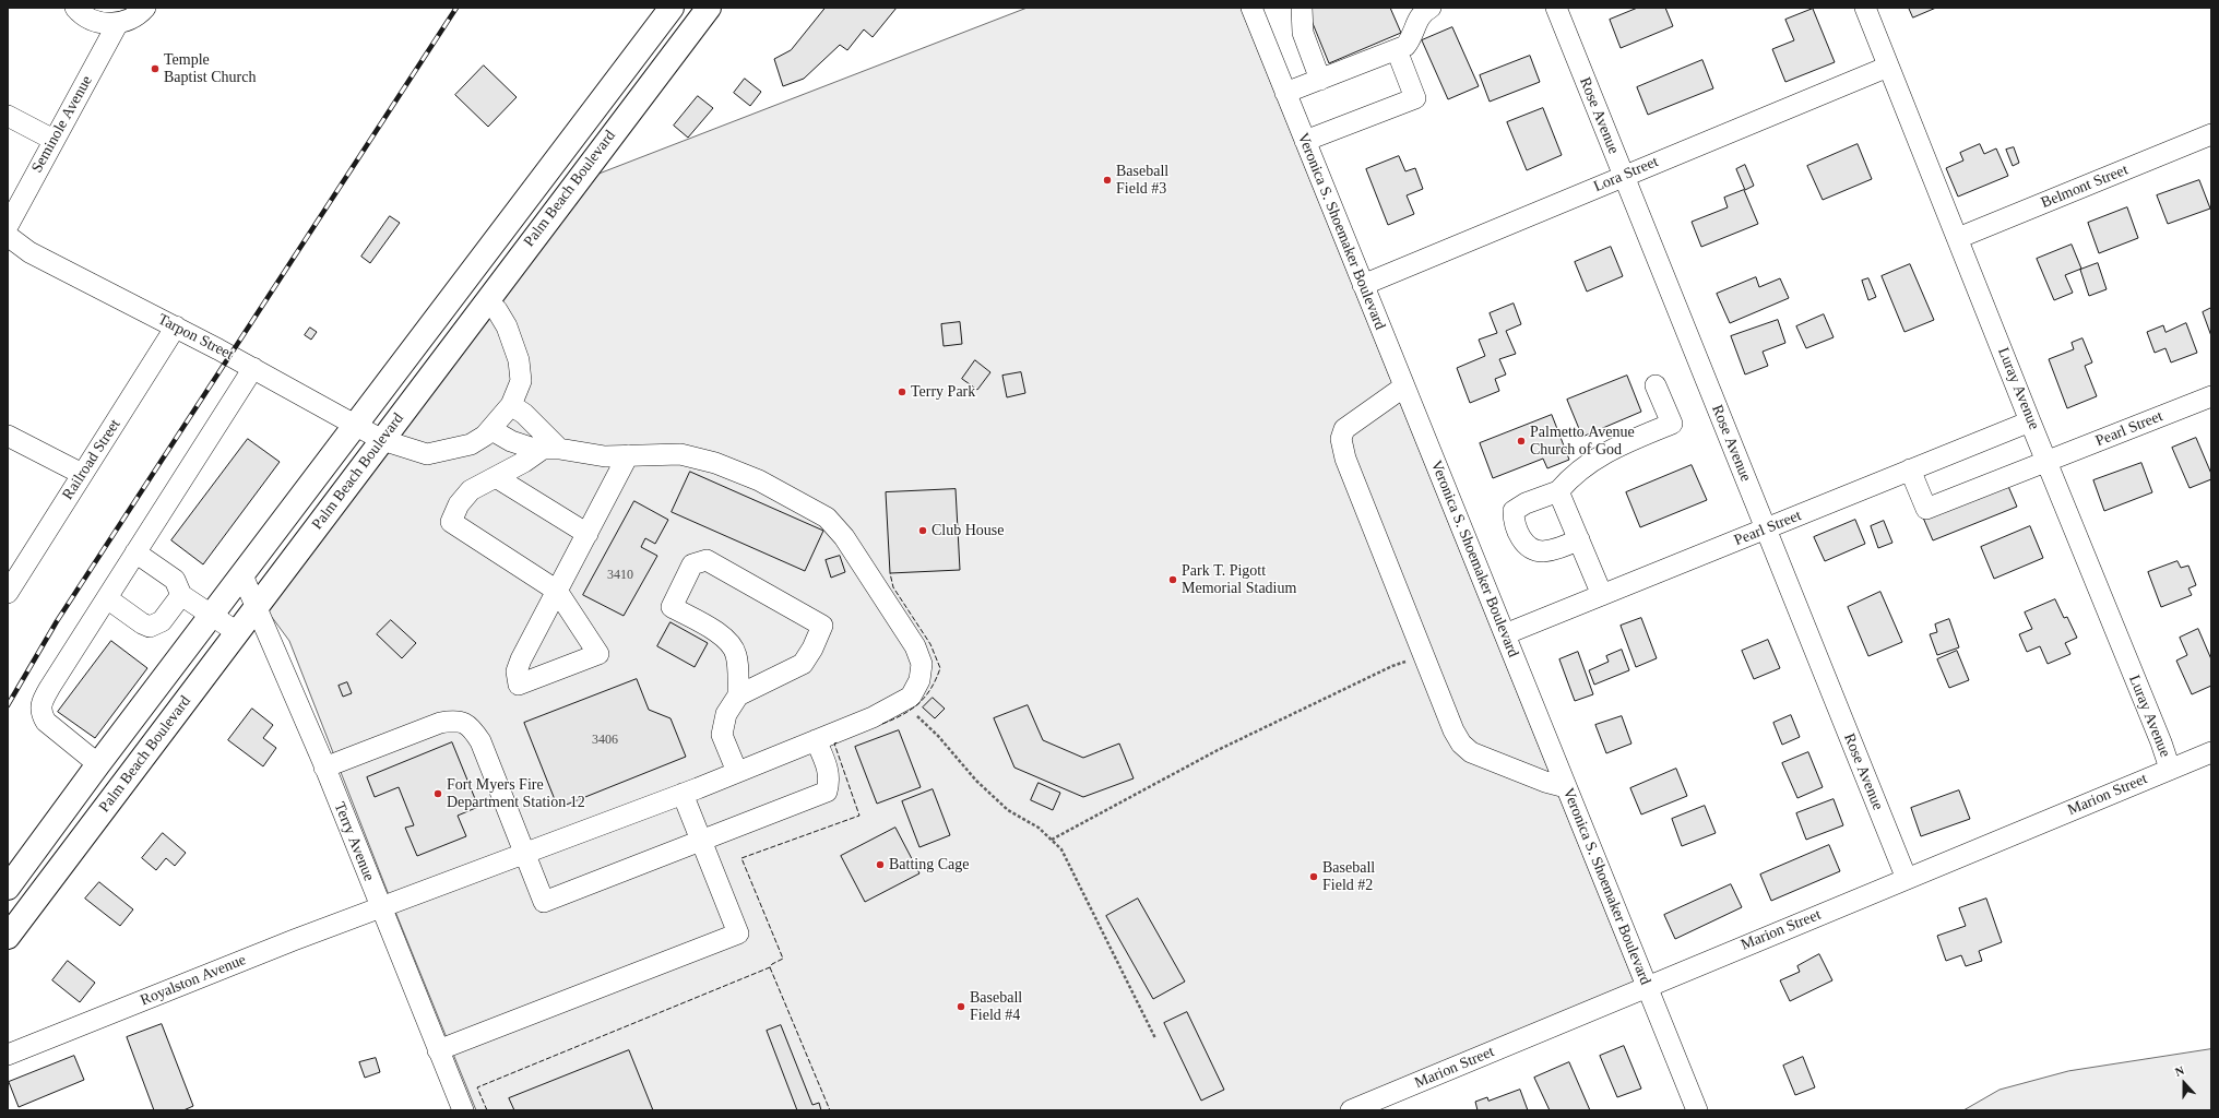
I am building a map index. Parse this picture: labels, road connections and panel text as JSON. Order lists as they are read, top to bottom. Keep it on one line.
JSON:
{"streets":{"main road":["Palm Beach Boulevard"],"street":["Rose Avenue","Seminole Avenue","Lora Street","Belmont Street","Veronica S. Shoemaker Boulevard","Tarpon Street","Luray Avenue","Pearl Street","Railroad Street","Marion Street","Terry Avenue","Royalston Avenue"]},"crossings":[["Rose Avenue","Lora Street"],["Rose Avenue","Pearl Street"],["Rose Avenue","Marion Street"],["Lora Street","Veronica S. Shoemaker Boulevard"],["Lora Street","Luray Avenue"],["Belmont Street","Luray Avenue"],["Palm Beach Boulevard","Tarpon Street"],["Palm Beach Boulevard","Terry Avenue"],["Veronica S. Shoemaker Boulevard","Pearl Street"],["Veronica S. Shoemaker Boulevard","Marion Street"],["Tarpon Street","Railroad Street"],["Tarpon Street","Royalston Avenue"],["Luray Avenue","Pearl Street"],["Luray Avenue","Marion Street"],["Terry Avenue","Royalston Avenue"]],"places":["Temple Baptist Church","Baseball Field #3","Terry Park","Palmetto Avenue Church of God","Club House","Park T. Pigott Memorial Stadium","Fort Myers Fire Department Station 12","Batting Cage","Baseball Field #2","Baseball Field #4"],"house_numbers":["3410","3406"],"north":"top"}
